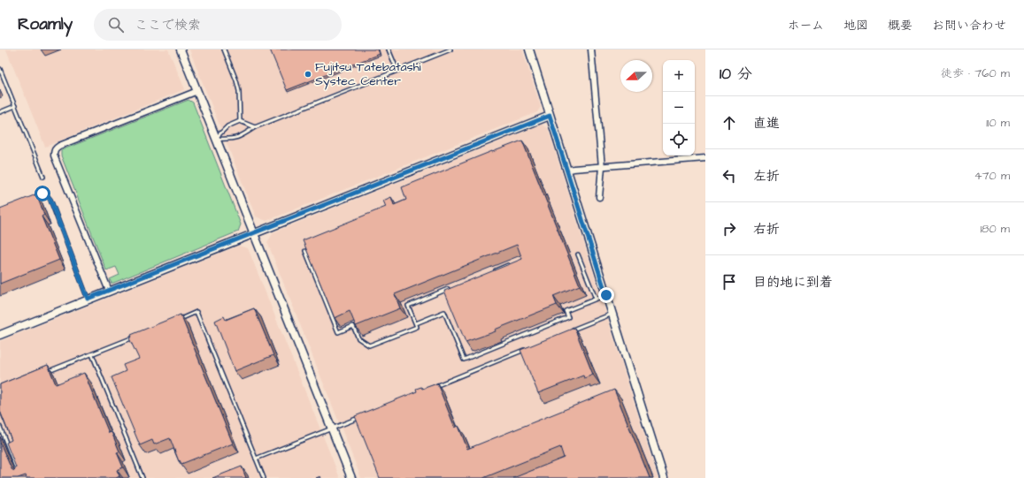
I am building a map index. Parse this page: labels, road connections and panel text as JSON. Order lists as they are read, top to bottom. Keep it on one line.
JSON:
{"places":["Fujitsu Tatebatashi Systec Center"],"north":"left","page":{"header":"Roamly","search":"ここで検索","nav":["ホーム","地図","概要","お問い合わせ"],"heading":["10 分","徒歩 · 760 m"],"map_buttons":["+","−"],"list":[["直進","110 m"],["左折","470 m"],["右折","180 m"],"目的地に到着"]}}
